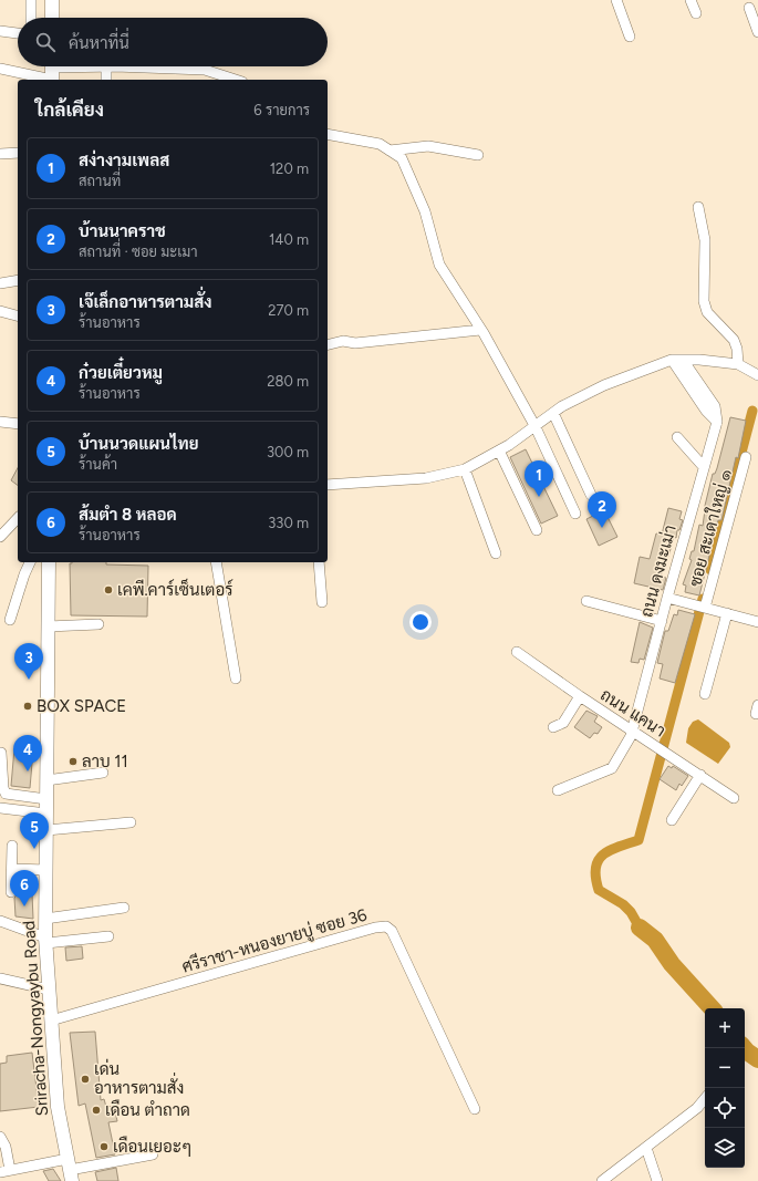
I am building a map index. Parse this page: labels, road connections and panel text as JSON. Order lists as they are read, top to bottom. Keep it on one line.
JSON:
{"streets":{"main road":["Sriracha-Nongyaybu Road"],"street":["ซอย สะเดาใหญ่ ๑","ถนน ดงมะเม่า","ถนน แคนา","ศรีราชา-หนองยายบู่ ซอย 36"]},"crossings":[["ถนน ดงมะเม่า","ถนน แคนา"],["ศรีราชา-หนองยายบู่ ซอย 36","Sriracha-Nongyaybu Road"]],"places":["เคพี.คาร์เซ็นเตอร์","BOX SPACE","ลาบ 11","เด่น อาหารตามสั่ง","เดือน ตำถาด","เดือนเยอะๆ"],"page":{"search":"ค้นหาที่นี่","heading":["ใกล้เคียง","6 รายการ"],"list":[{"mark":"1","name":"สง่างามเพลส","note":"สถานที่","value":"120 m"},{"mark":"2","name":"บ้านนาคราช","note":"สถานที่ · ซอย มะเมา","value":"140 m"},{"mark":"3","name":"เจ๊เล็กอาหารตามสั่ง","note":"ร้านอาหาร","value":"270 m"},{"mark":"4","name":"ก๋วยเตี๋ยวหมู","note":"ร้านอาหาร","value":"280 m"},{"mark":"5","name":"บ้านนวดแผนไทย","note":"ร้านค้า","value":"300 m"},{"mark":"6","name":"ส้มตำ 8 หลอด","note":"ร้านอาหาร","value":"330 m"}],"pins":["1","2","3","4","5","6"],"map_buttons":["+","−"]}}
